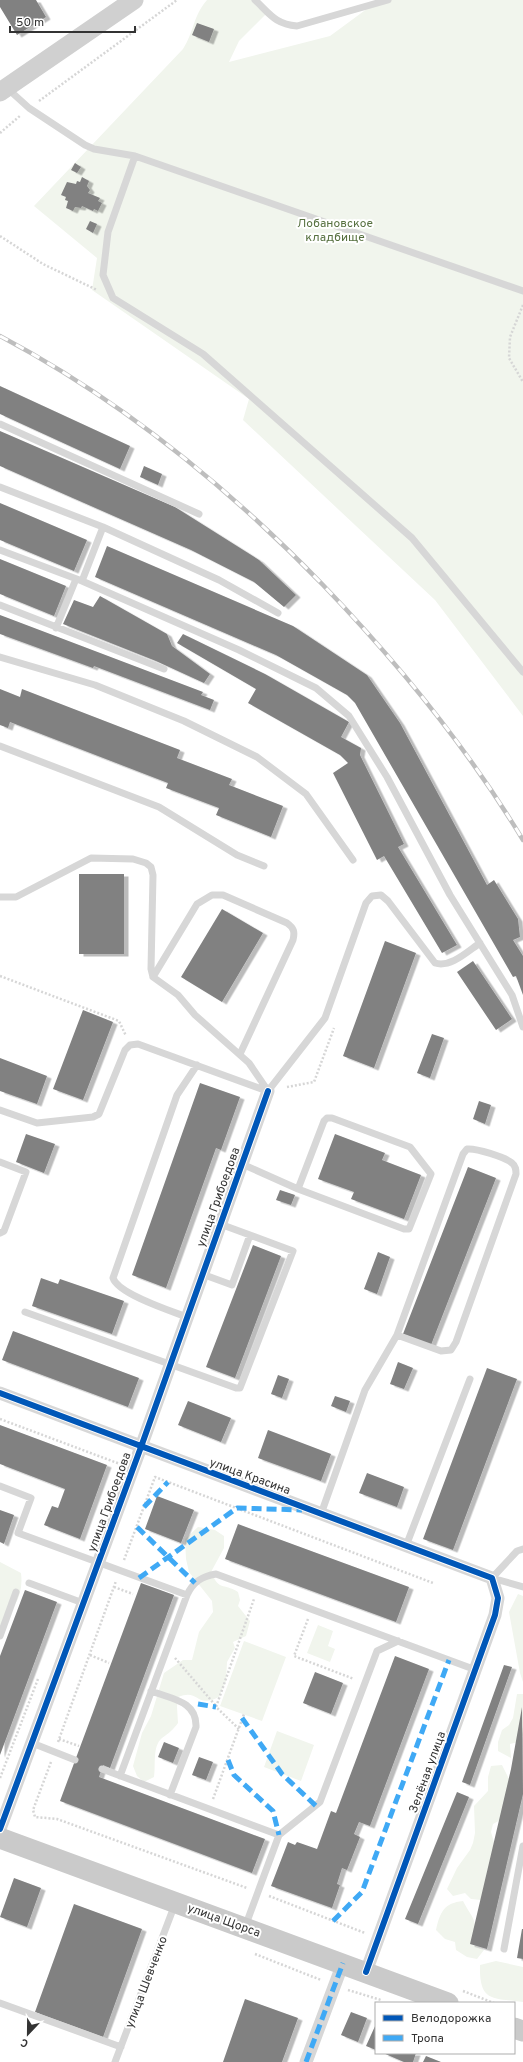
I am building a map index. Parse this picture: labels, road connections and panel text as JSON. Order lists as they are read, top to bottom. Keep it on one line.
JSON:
{"streets":{"main road":["улица Щорса"],"street":["улица Грибоедова","улица Красина","Зелёная улица"],"lane":["улица Шевченко"]},"crossings":[["улица Грибоедова","улица Красина"],["улица Красина","Зелёная улица"],["Зелёная улица","улица Щорса"],["улица Щорса","улица Шевченко"]],"parks":["Лобановское кладбище"],"legend":["Велодорожка","Тропа"],"scale_bar":"50 m","north":"bottom"}
